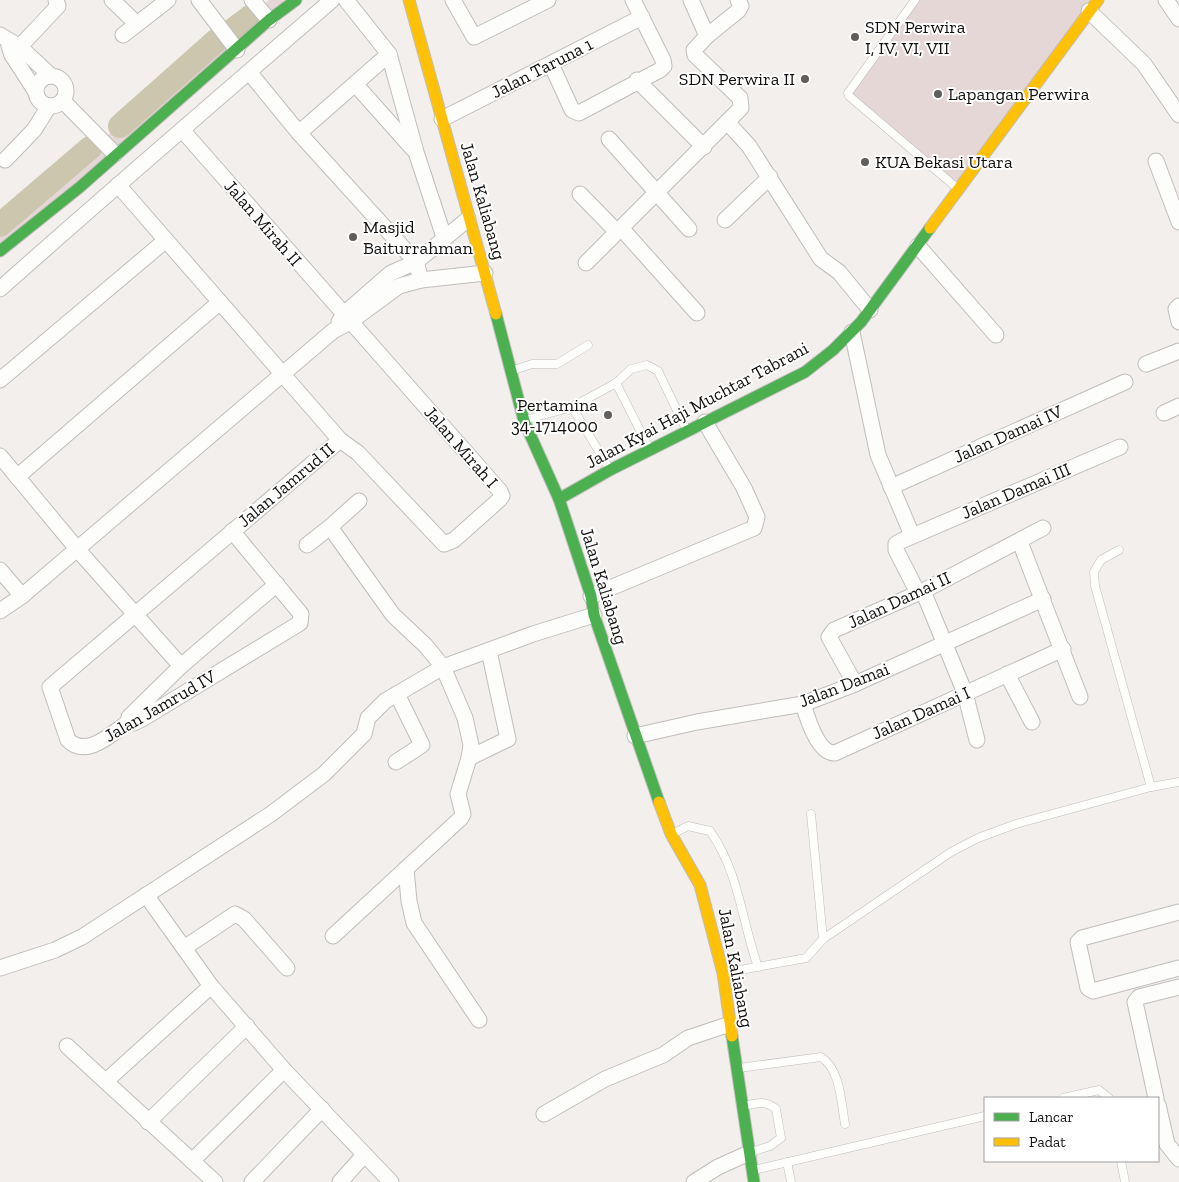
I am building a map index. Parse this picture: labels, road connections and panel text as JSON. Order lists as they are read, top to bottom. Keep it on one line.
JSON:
{"streets":{"main road":["Jalan Kaliabang","Jalan Kyai Haji Muchtar Tabrani"],"street":["Jalan Taruna 1","Jalan Mirah II","Jalan Damai IV","Jalan Mirah I","Jalan Jamrud II","Jalan Damai III","Jalan Damai II","Jalan Damai","Jalan Jamrud IV","Jalan Damai I"]},"crossings":[["Jalan Taruna 1","Jalan Kaliabang"],["Jalan Kaliabang","Jalan Kyai Haji Muchtar Tabrani"],["Jalan Kaliabang","Jalan Damai"],["Jalan Mirah II","Jalan Mirah I"],["Jalan Mirah I","Jalan Jamrud II"],["Jalan Jamrud II","Jalan Jamrud IV"],["Jalan Damai III","Jalan Damai II"],["Jalan Damai II","Jalan Damai"],["Jalan Damai","Jalan Damai I"]],"places":["SDN Perwira I, IV, VI, VII","SDN Perwira II","Lapangan Perwira","KUA Bekasi Utara","Masjid Baiturrahman","Pertamina 34-1714000"],"legend":["Lancar","Padat"]}
